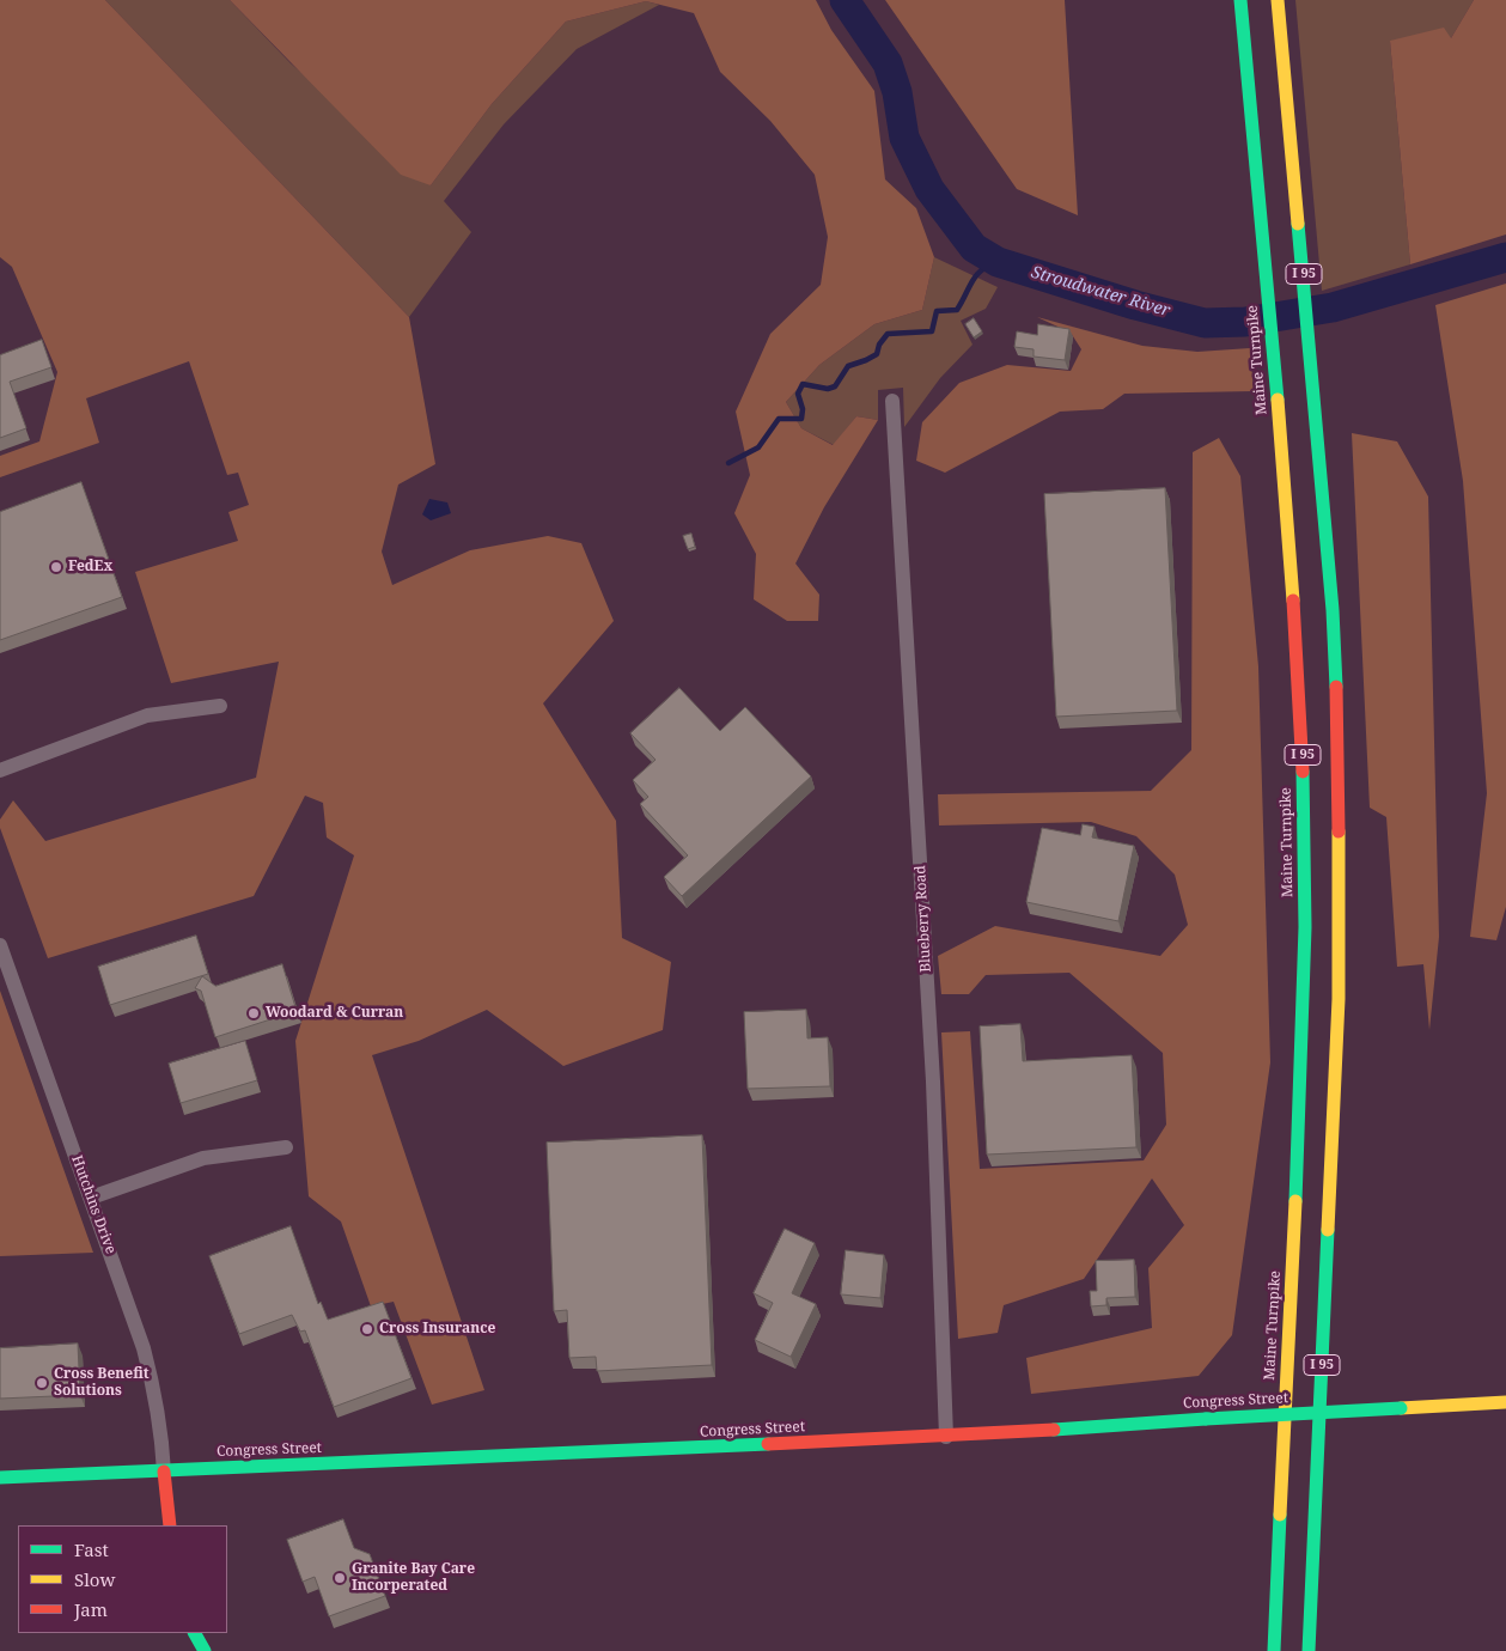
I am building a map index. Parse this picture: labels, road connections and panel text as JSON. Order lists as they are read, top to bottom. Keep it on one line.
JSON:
{"streets":{"main road":["I 95","Maine Turnpike","Congress Street"],"street":["Blueberry Road","Hutchins Drive"]},"crossings":[["Blueberry Road","Congress Street"],["Hutchins Drive","Congress Street"]],"water":["Stroudwater River"],"places":["FedEx","Woodard & Curran","Cross Insurance","Cross Benefit Solutions","Granite Bay Care Incorperated"],"legend":["Fast","Slow","Jam"]}
